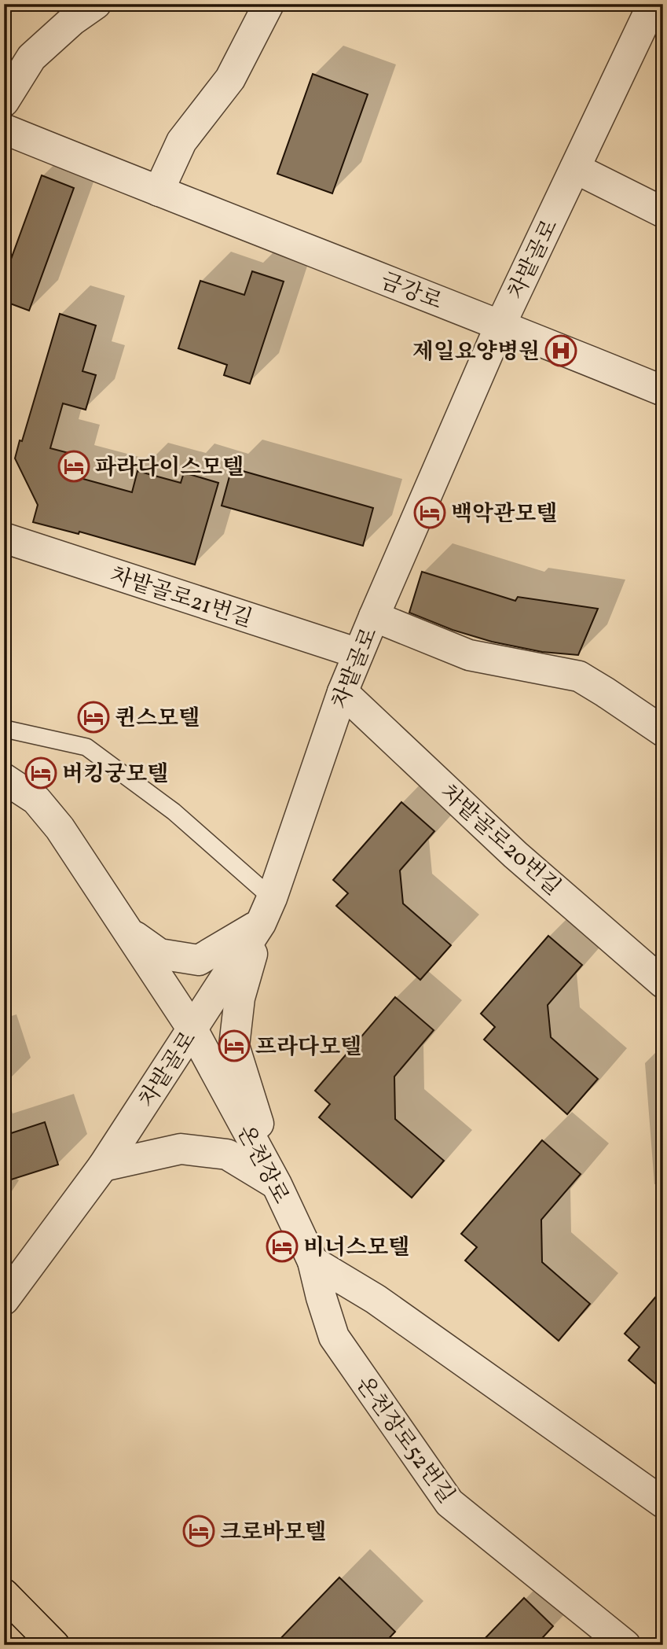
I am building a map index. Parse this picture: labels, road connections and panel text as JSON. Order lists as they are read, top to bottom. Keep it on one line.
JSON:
{"streets":{"street":["차밭골로","금강로","차밭골로21번길","차밭골로20번길","온천장로","온천장로52번길"]},"crossings":[["차밭골로","금강로"],["차밭골로","차밭골로21번길"],["차밭골로","차밭골로20번길"],["차밭골로","온천장로"],["온천장로","온천장로52번길"]],"places":{"hospital":["제일요양병원"],"hotel":["파라다이스모텔","백악관모텔","퀸스모텔","버킹궁모텔","프라다모텔","비너스모텔","크로바모텔"]}}
